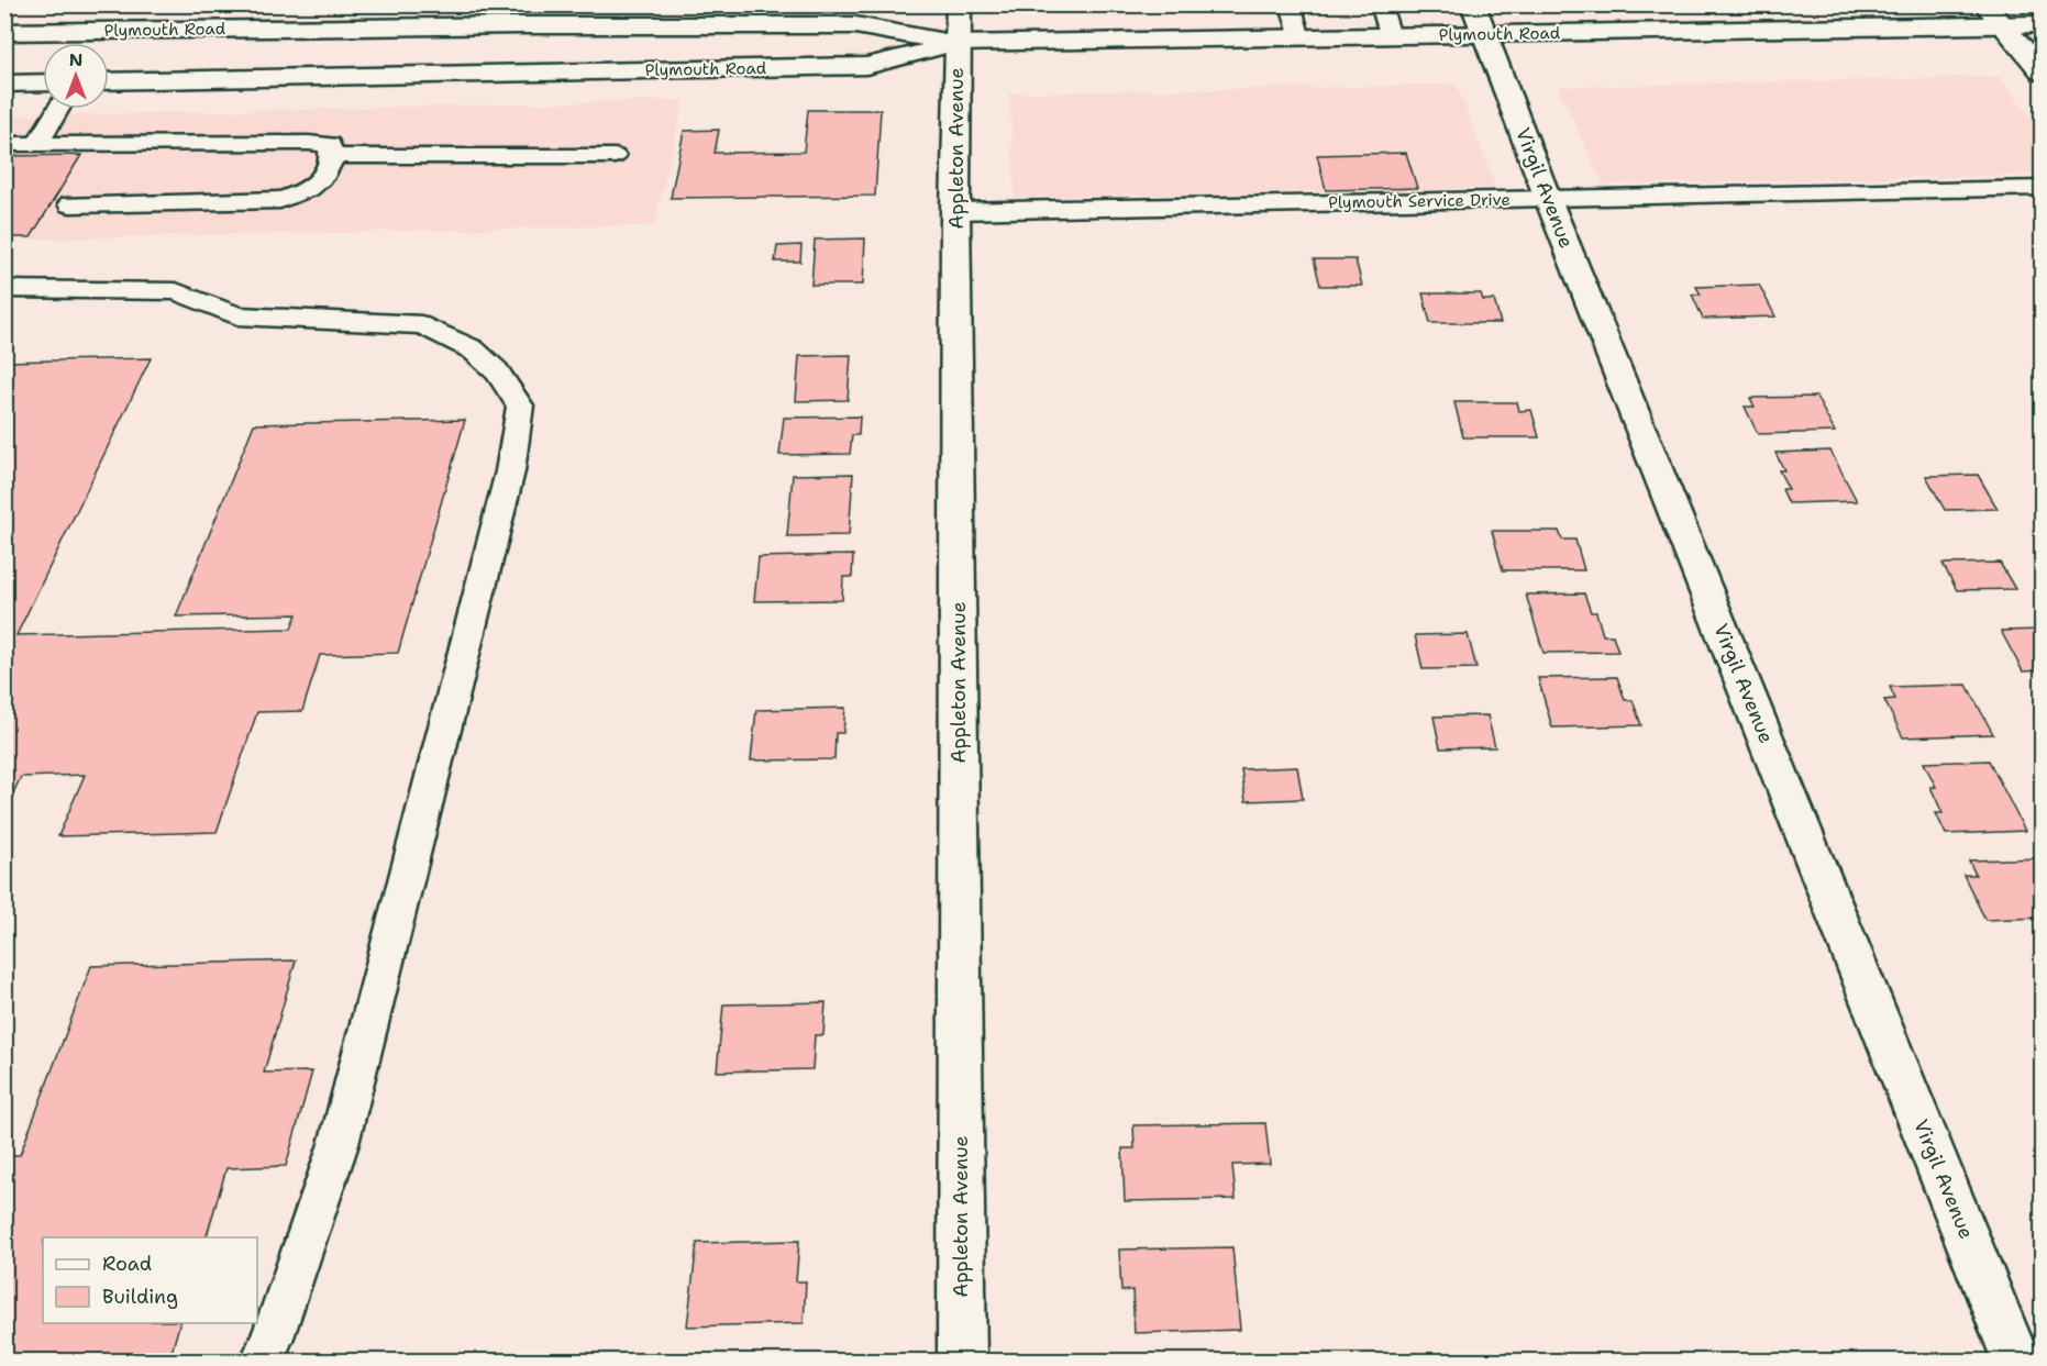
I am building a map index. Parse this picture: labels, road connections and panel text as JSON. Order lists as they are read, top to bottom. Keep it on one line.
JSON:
{"streets":{"main road":["Plymouth Road","Appleton Avenue","Virgil Avenue"],"lane":["Plymouth Service Drive"]},"crossings":[["Plymouth Road","Appleton Avenue"],["Plymouth Road","Virgil Avenue"],["Appleton Avenue","Plymouth Service Drive"],["Virgil Avenue","Plymouth Service Drive"]],"legend":["Road","Building"],"north":"top"}
